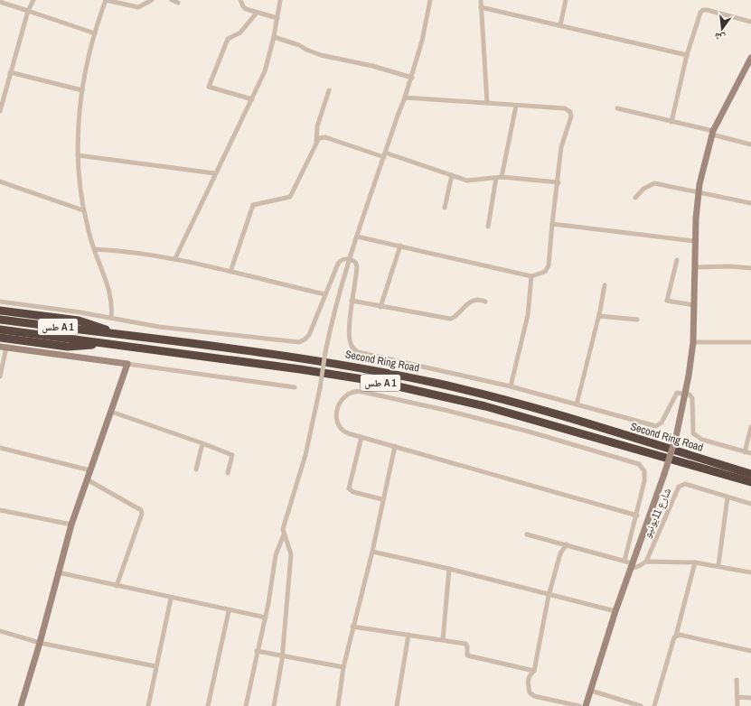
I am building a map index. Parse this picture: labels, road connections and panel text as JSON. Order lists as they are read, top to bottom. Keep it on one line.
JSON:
{"streets":{"highway":["طس A 1","Second Ring Road"],"street":["شارع 11يونيو"]},"north":"bottom"}
